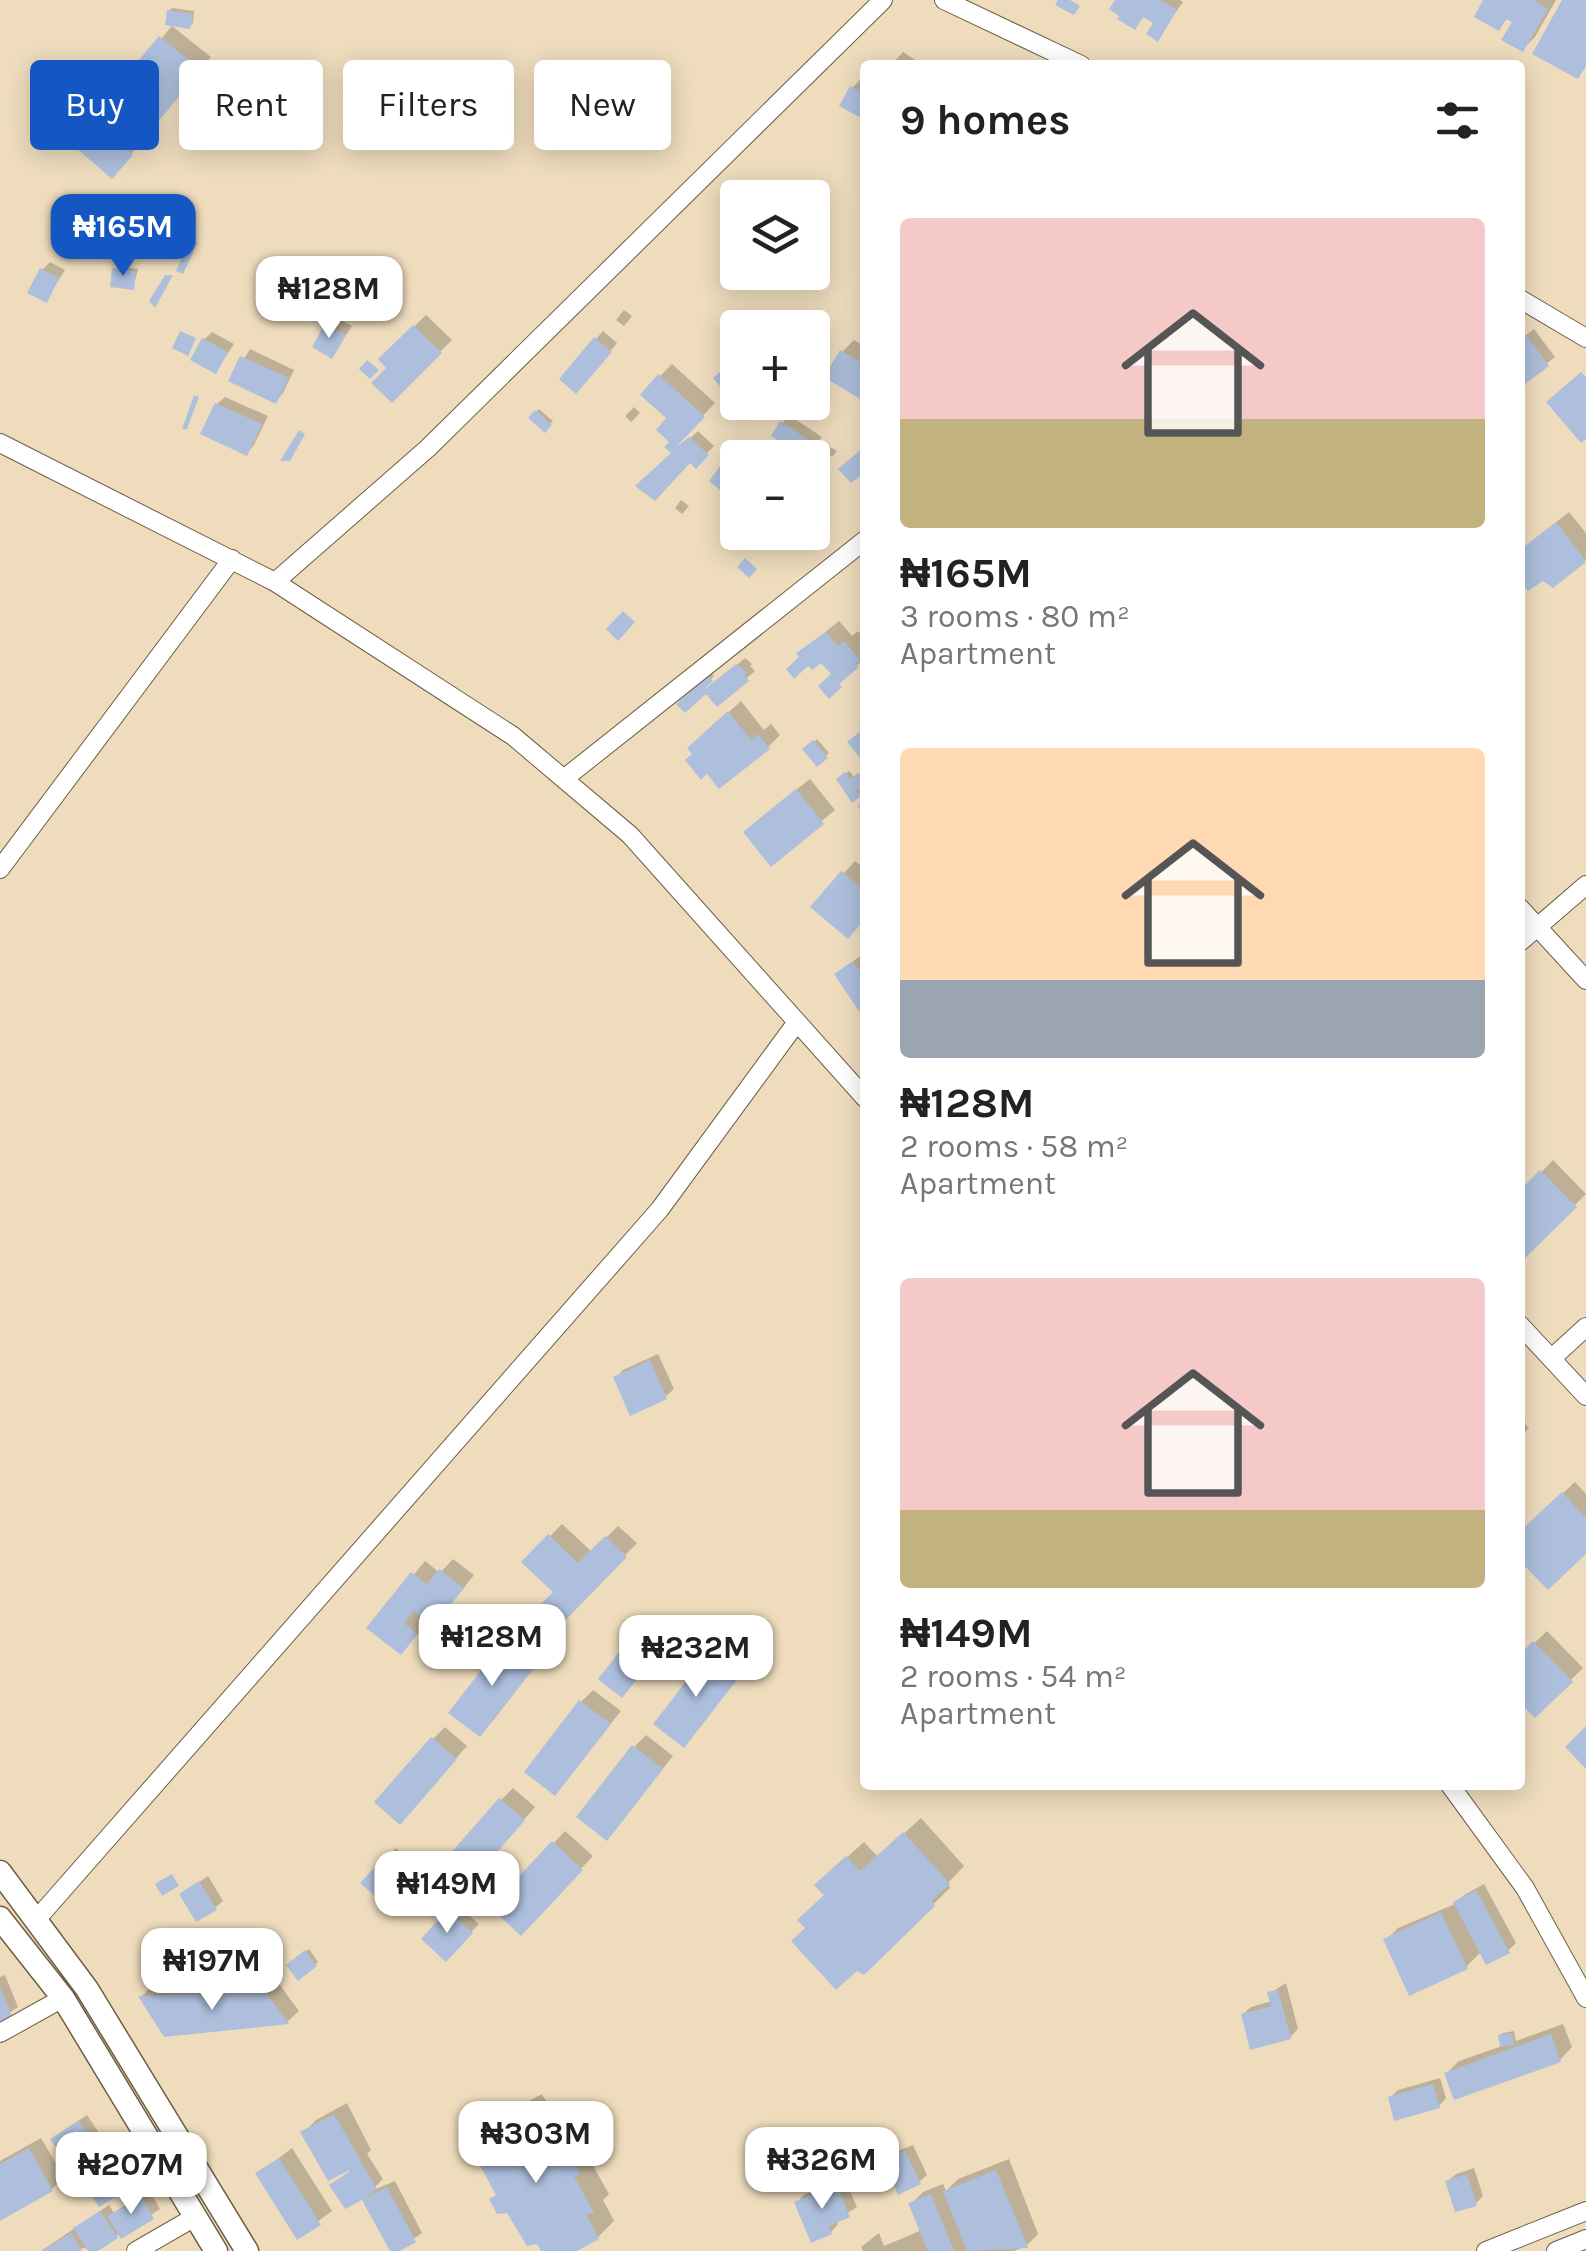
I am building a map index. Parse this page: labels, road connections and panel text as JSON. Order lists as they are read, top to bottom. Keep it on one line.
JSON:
{"page":{"chip":["Buy","Rent","Filters","New"],"heading":"9 homes","map_buttons":["+","−"],"list":[{"name":"₦165M","note":"3 rooms · 80 m² · Apartment"},{"name":"₦128M","note":"2 rooms · 58 m² · Apartment"},{"name":"₦149M","note":"2 rooms · 54 m² · Apartment"}],"price":["₦165M","₦128M","₦128M","₦232M","₦149M","₦197M","₦303M","₦326M","₦207M"]}}
